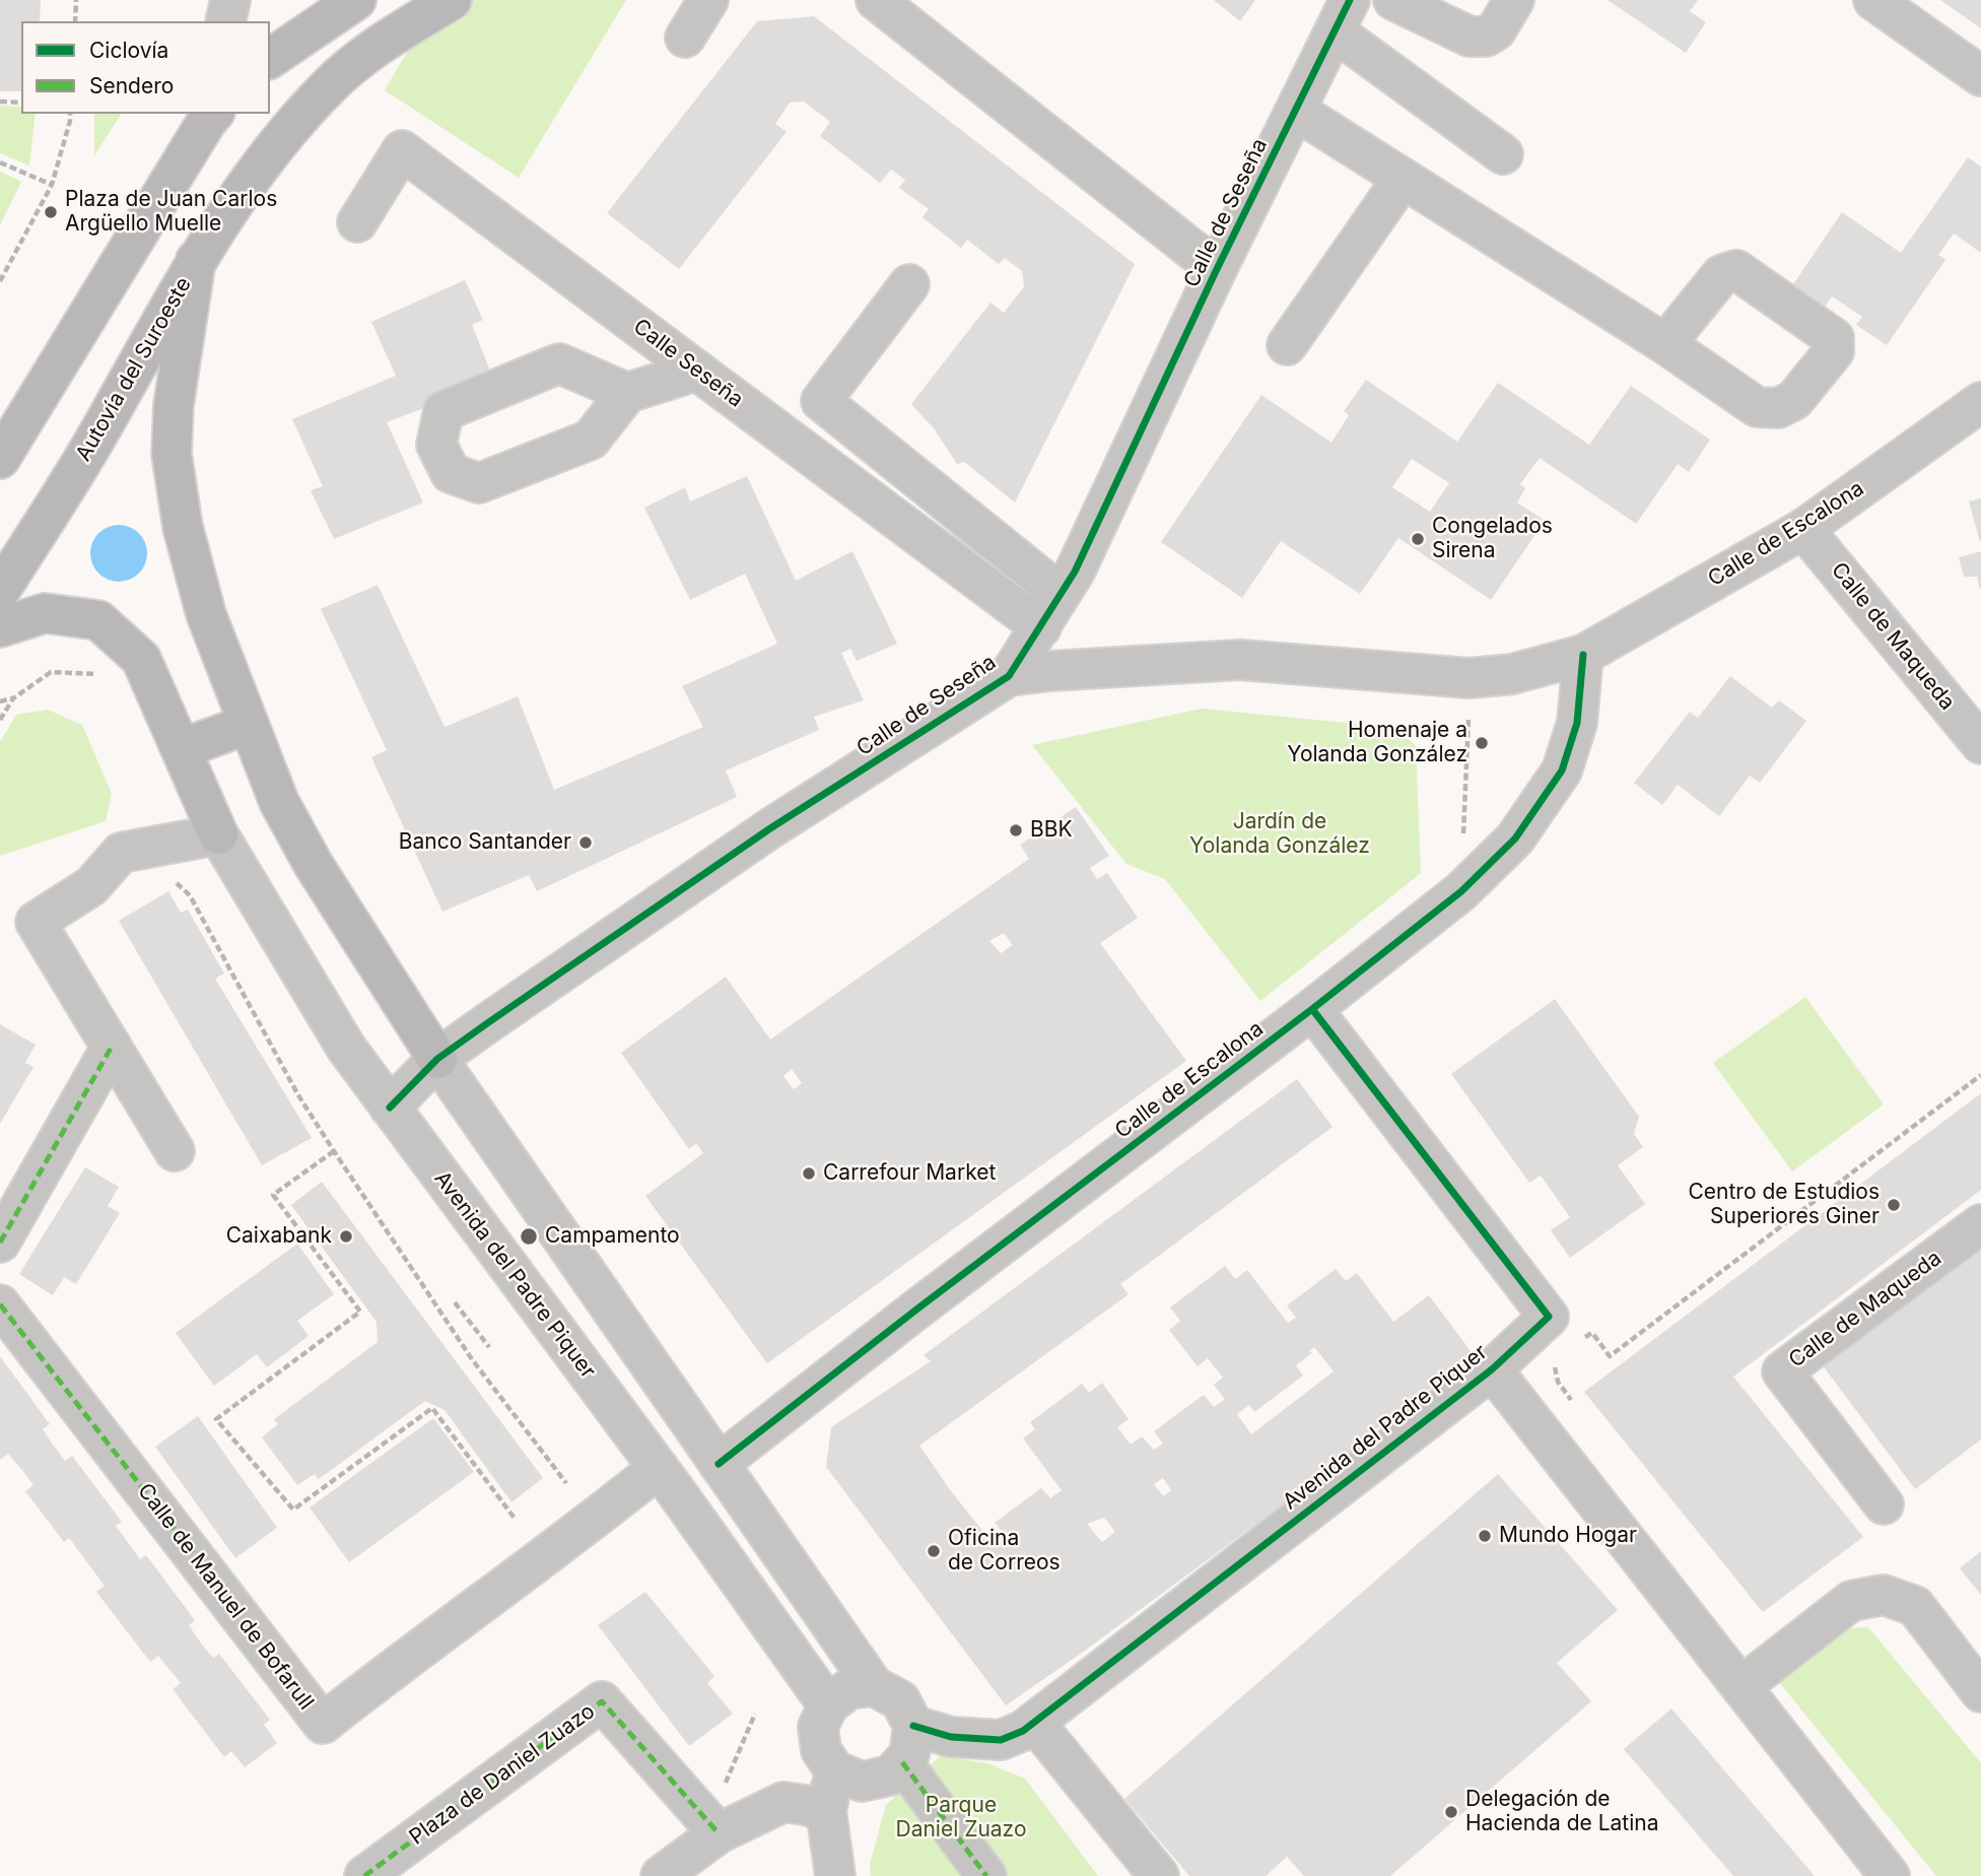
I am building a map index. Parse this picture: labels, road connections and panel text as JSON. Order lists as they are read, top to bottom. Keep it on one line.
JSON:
{"streets":{"highway":["Autovía del Suroeste"],"street":["Calle de Seseña","Calle Seseña","Calle de Escalona","Calle de Maqueda","Avenida del Padre Piquer","Calle de Manuel de Bofarull","Plaza de Daniel Zuazo"]},"crossings":[["Calle de Seseña","Calle Seseña"],["Calle de Seseña","Calle de Escalona"],["Calle de Seseña","Avenida del Padre Piquer"],["Calle de Escalona","Calle de Maqueda"],["Calle de Escalona","Avenida del Padre Piquer"],["Avenida del Padre Piquer","Calle de Manuel de Bofarull"]],"parks":["Jardín de Yolanda González","Parque Daniel Zuazo"],"places":["Plaza de Juan Carlos Argüello Muelle","Congelados Sirena","Homenaje a Yolanda González","BBK","Banco Santander","Carrefour Market","Centro de Estudios Superiores Giner","Caixabank","Campamento","Mundo Hogar","Oficina de Correos","Delegación de Hacienda de Latina"],"legend":["Ciclovía","Sendero"]}
